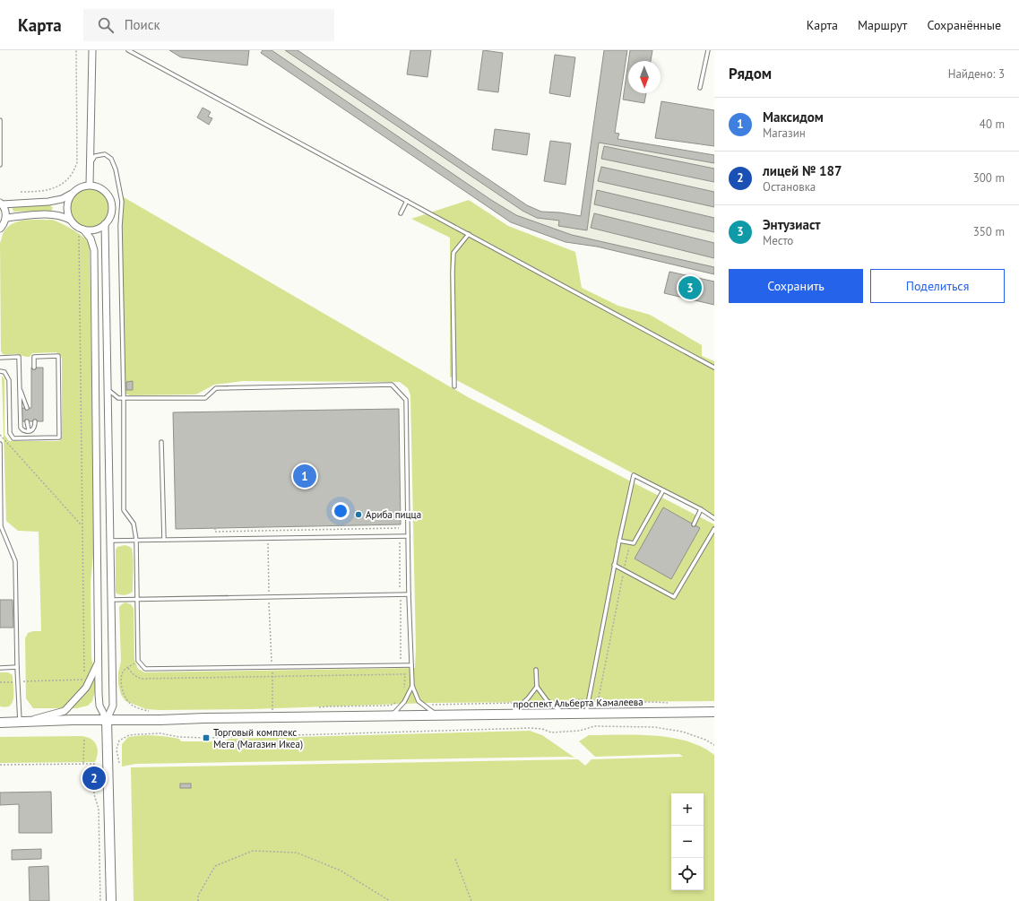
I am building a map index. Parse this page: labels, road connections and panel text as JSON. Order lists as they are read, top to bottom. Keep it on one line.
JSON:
{"streets":{"main road":["проспект Альберта Камалеева"]},"places":{"other":["Ариба пицца"],"transit":["Торговый комплекс Мега (Магазин Икеа)"]},"north":"bottom","page":{"header":"Карта","search":"Поиск","nav":["Карта","Маршрут","Сохранённые"],"heading":["Рядом","Найдено: 3"],"list":[{"mark":"1","name":"Максидом","note":"Магазин","value":"40 m"},{"mark":"2","name":"лицей № 187","note":"Остановка","value":"300 m"},{"mark":"3","name":"Энтузиаст","note":"Место","value":"350 m"}],"buttons":["Сохранить","Поделиться"],"pins":["3","1","2"],"map_buttons":["+","−"]}}
